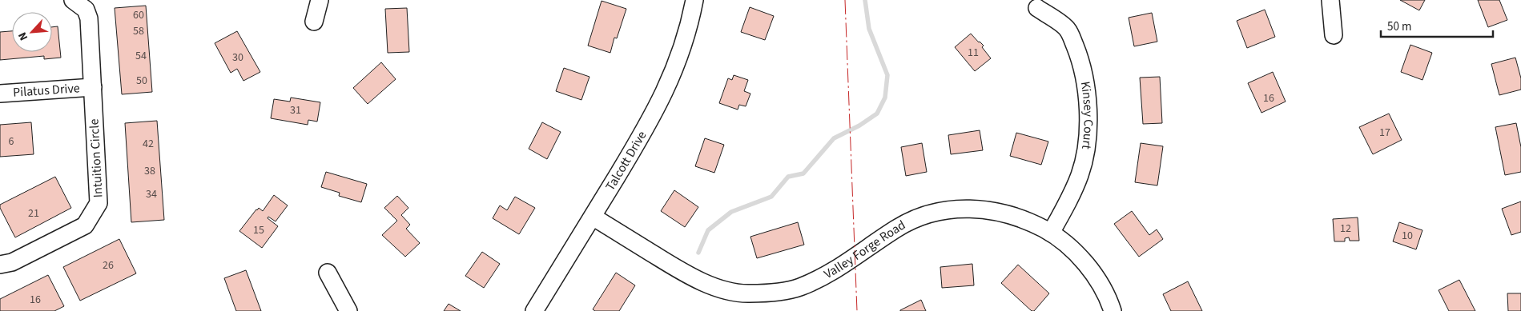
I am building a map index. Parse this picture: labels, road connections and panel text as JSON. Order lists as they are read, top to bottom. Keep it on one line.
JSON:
{"streets":{"street":["Pilatus Drive","Kinsey Court","Intuition Circle","Talcott Drive","Valley Forge Road"]},"crossings":[["Pilatus Drive","Intuition Circle"],["Kinsey Court","Valley Forge Road"],["Talcott Drive","Valley Forge Road"]],"house_numbers":["60","58","11","54","30","50","16","31","17","6","42","38","34","21","12","15","10","26","16"],"scale_bar":"50 m","north":"bottom left"}
